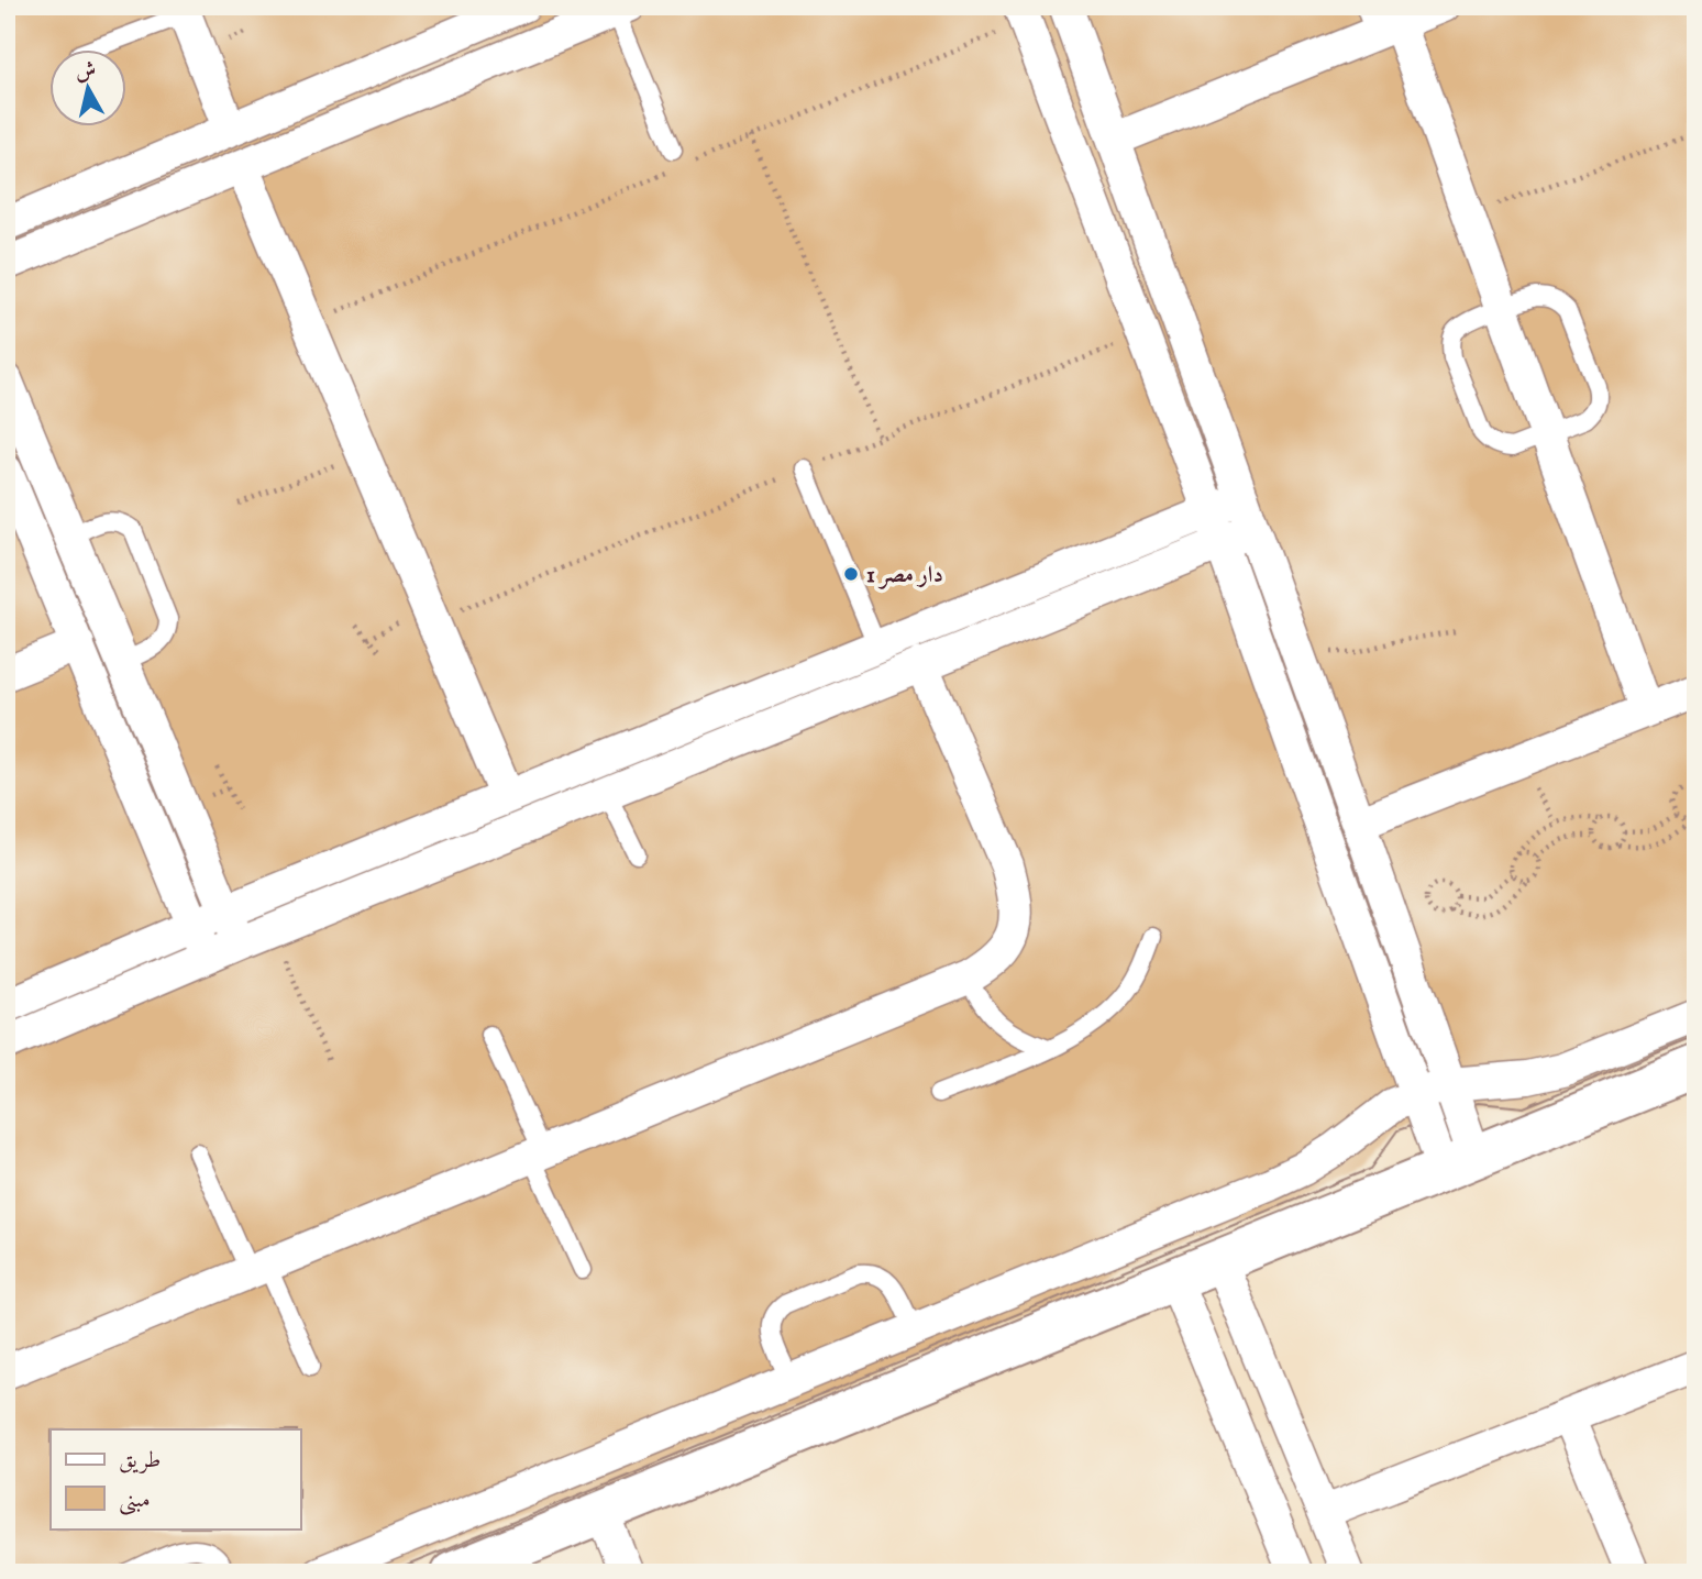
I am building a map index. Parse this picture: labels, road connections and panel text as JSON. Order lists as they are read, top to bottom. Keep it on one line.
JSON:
{"places":["دار مصر 1"],"legend":["طريق","مبنى"],"north":"top"}
